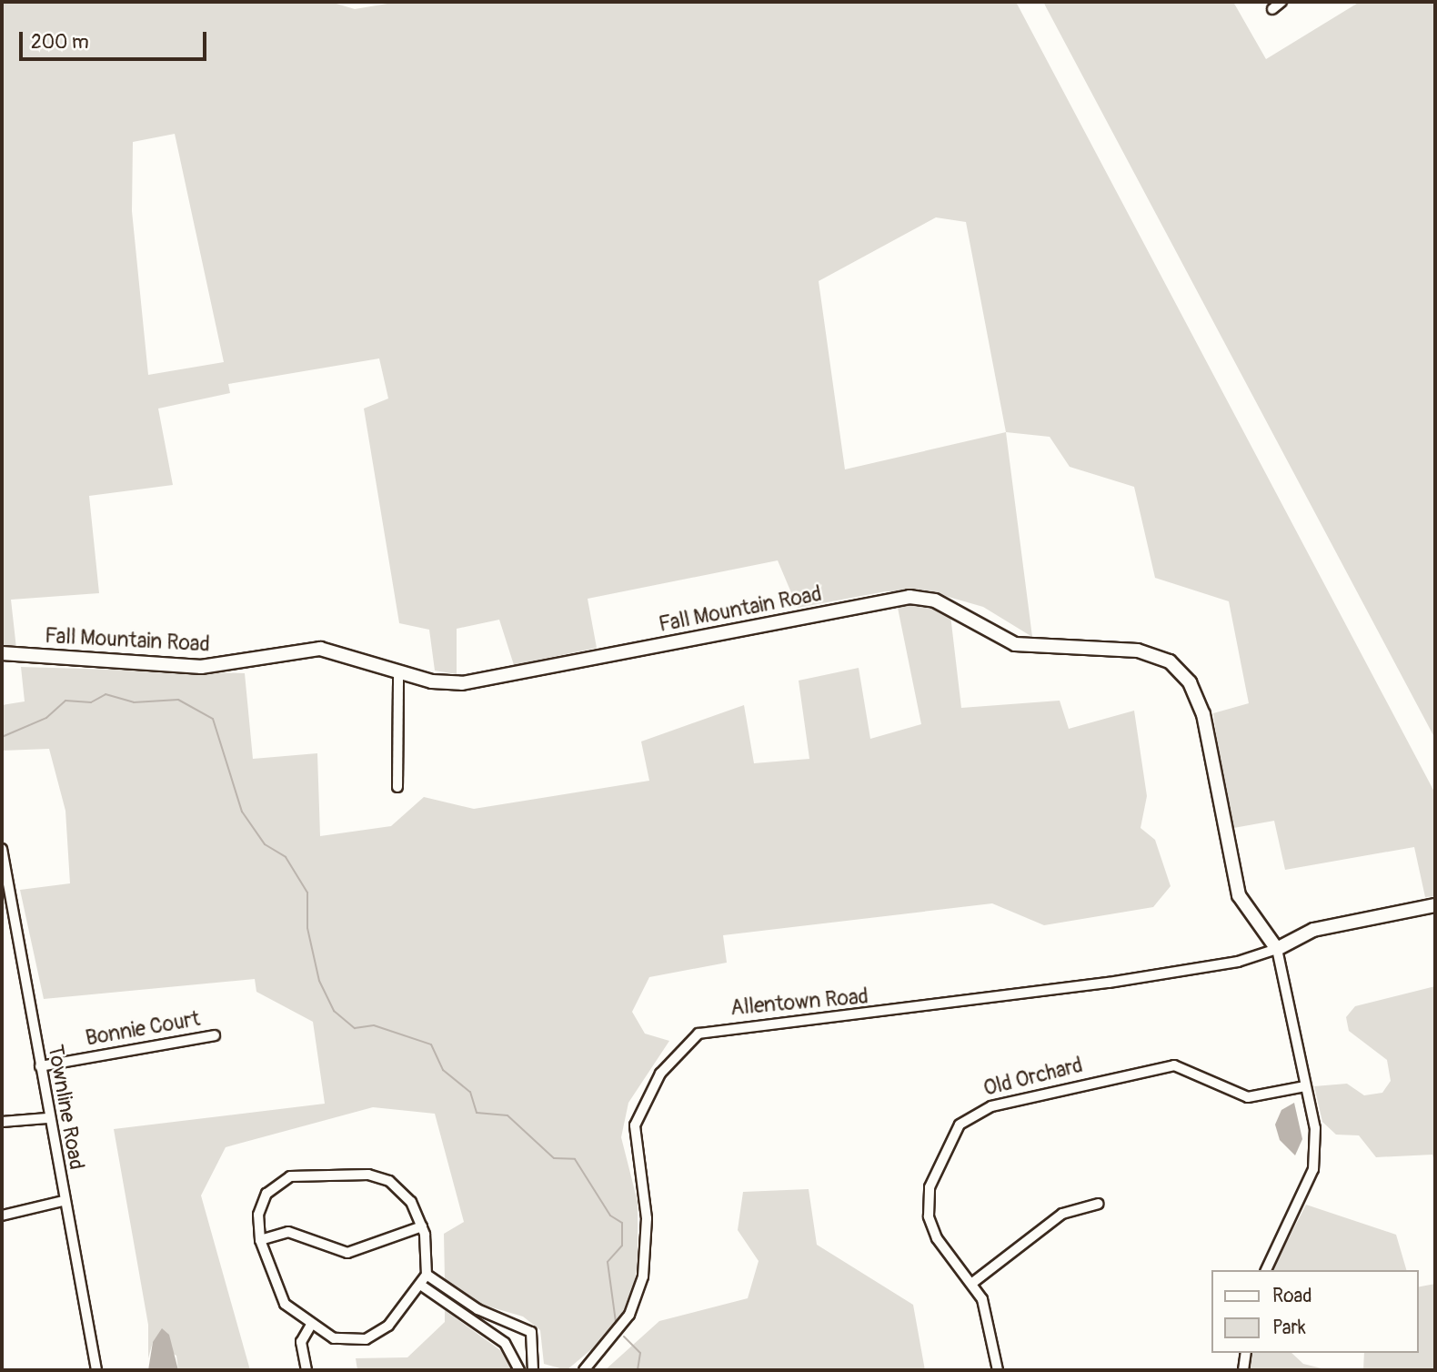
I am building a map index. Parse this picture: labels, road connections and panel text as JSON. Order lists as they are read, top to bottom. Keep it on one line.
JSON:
{"streets":{"main road":["Fall Mountain Road"],"street":["Allentown Road","Bonnie Court","Old Orchard","Townline Road"]},"crossings":[["Fall Mountain Road","Allentown Road"],["Bonnie Court","Townline Road"]],"legend":["Road","Park"],"scale_bar":"200 m"}
